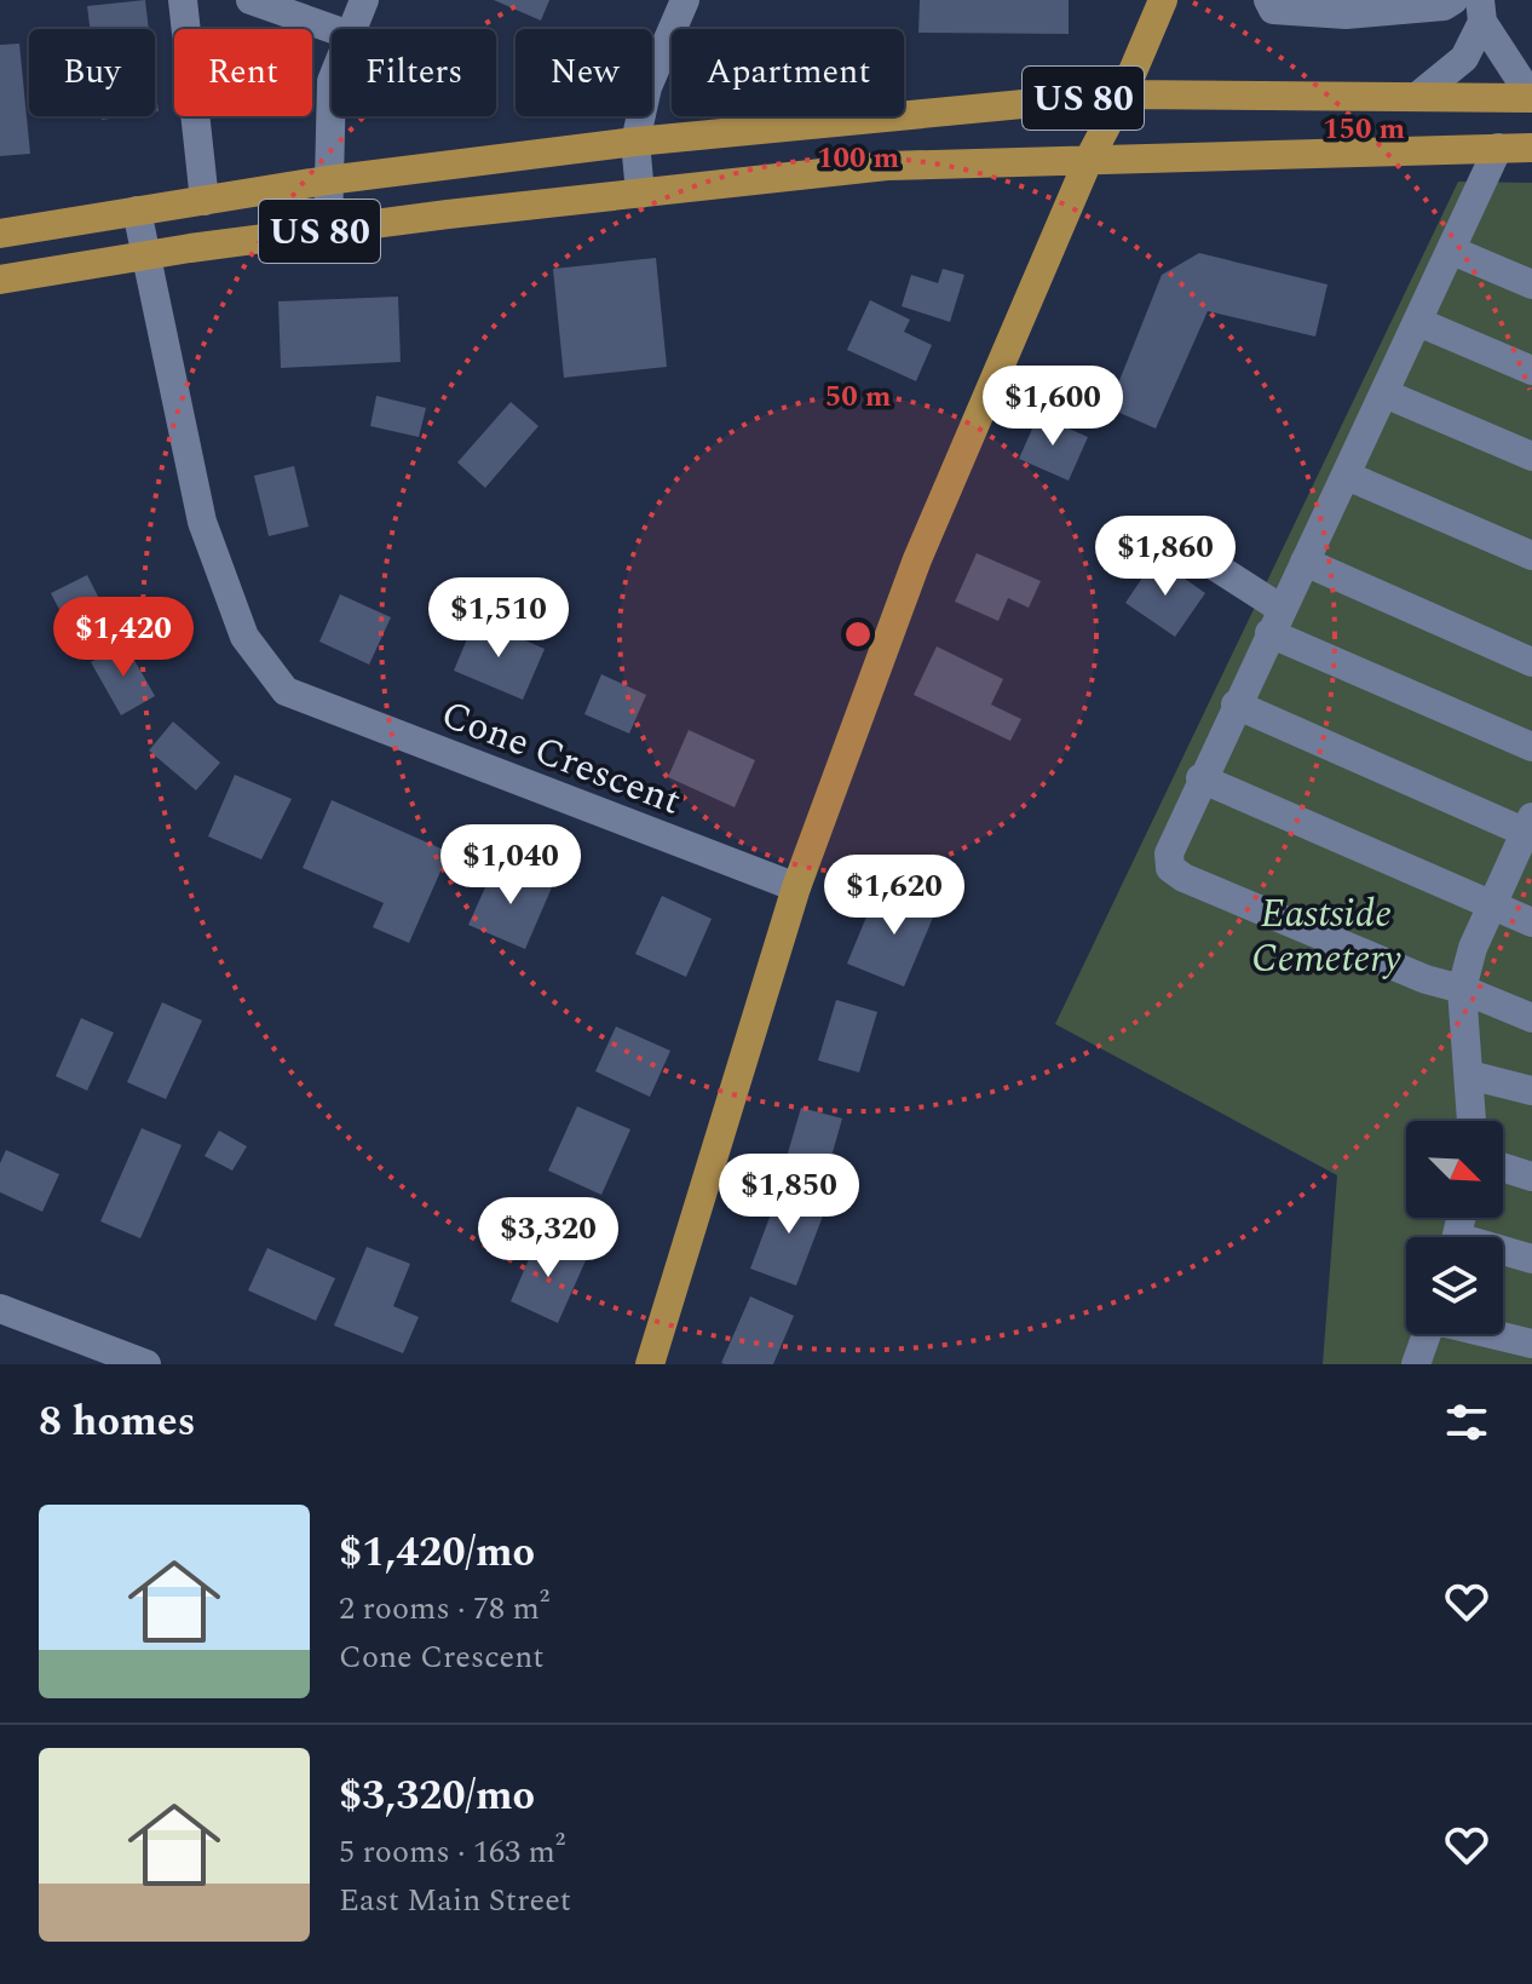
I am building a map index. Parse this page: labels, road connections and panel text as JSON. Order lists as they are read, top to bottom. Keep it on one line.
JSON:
{"streets":{"main road":["US 80"],"street":["Cone Crescent"]},"crossings":[["US 80","Cone Crescent"]],"parks":["Eastside Cemetery"],"north":"bottom right","page":{"chip":["Buy","Rent","Filters","New","Apartment"],"price":["$1,600","$1,860","$1,510","$1,420","$1,040","$1,620","$1,850","$3,320"],"heading":"8 homes","list":[{"name":"$1,420/mo","note":"2 rooms · 78 m² · Cone Crescent"},{"name":"$3,320/mo","note":"5 rooms · 163 m² · East Main Street"}]},"rings":["150 m","100 m","50 m"]}
